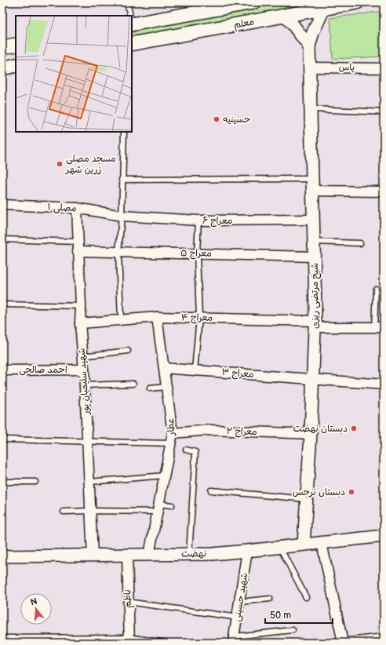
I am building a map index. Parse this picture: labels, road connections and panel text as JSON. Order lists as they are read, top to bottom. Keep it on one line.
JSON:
{"streets":{"main road":["معلم"],"street":["یاس","مصلی ۱","معراج ۶","معراج ۵","شیخ مرتضی ریزی","معراج ۴","احمد صالحی","معراج ۳","شهید سلیمیان پور","عطار","معراج ۲","نهضت","شهید حسینی","ناظم"]},"crossings":[["معلم","شیخ مرتضی ریزی"],["یاس","شیخ مرتضی ریزی"],["مصلی ۱","معراج ۶"],["مصلی ۱","شهید سلیمیان پور"],["معراج ۶","شیخ مرتضی ریزی"],["معراج ۵","شیخ مرتضی ریزی"],["معراج ۵","شهید سلیمیان پور"],["شیخ مرتضی ریزی","معراج ۴"],["شیخ مرتضی ریزی","معراج ۳"],["شیخ مرتضی ریزی","معراج ۲"],["شیخ مرتضی ریزی","نهضت"],["معراج ۴","شهید سلیمیان پور"],["معراج ۴","عطار"],["احمد صالحی","شهید سلیمیان پور"],["معراج ۳","عطار"],["شهید سلیمیان پور","نهضت"],["عطار","معراج ۲"],["عطار","نهضت"],["نهضت","شهید حسینی"],["نهضت","ناظم"]],"places":["حسینیه","مسجد مصلی زرین شهر","دبستان نهضت","دبستان نرجس"],"scale_bar":"50 m","north":"top"}
